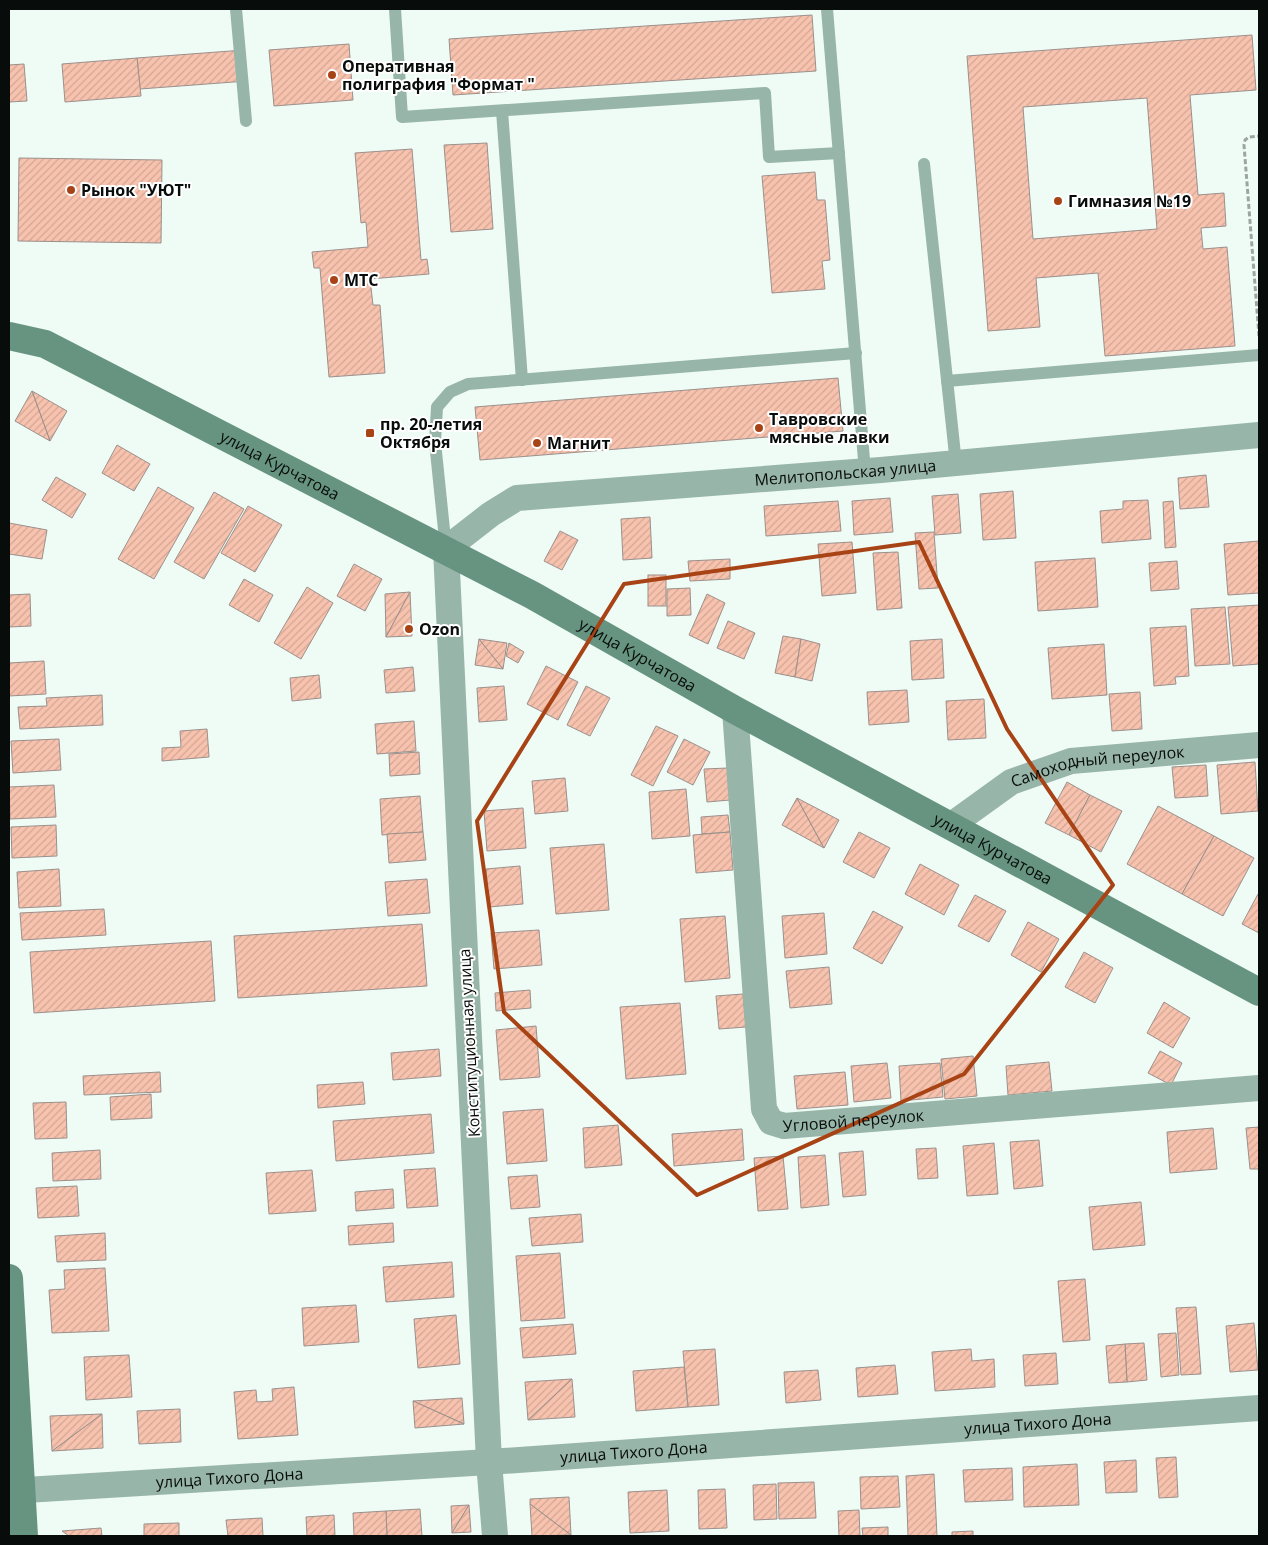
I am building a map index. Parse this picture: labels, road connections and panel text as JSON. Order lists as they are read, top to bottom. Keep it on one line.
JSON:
{"streets":{"street":["улица Курчатова","Мелитопольская улица","Самоходный переулок","Конституционная улица","Угловой переулок","улица Тихого Дона"]},"crossings":[["улица Курчатова","Мелитопольская улица"],["улица Курчатова","Самоходный переулок"],["улица Курчатова","Конституционная улица"],["улица Курчатова","Угловой переулок"],["Мелитопольская улица","Конституционная улица"],["Конституционная улица","улица Тихого Дона"]],"places":{"other":["Оперативная полиграфия \"Формат \"","Рынок \"УЮТ\"","Гимназия №19","МТС","Тавровские мясные лавки","Магнит","Ozon"],"transit":["пр. 20-летия Октября"]}}
